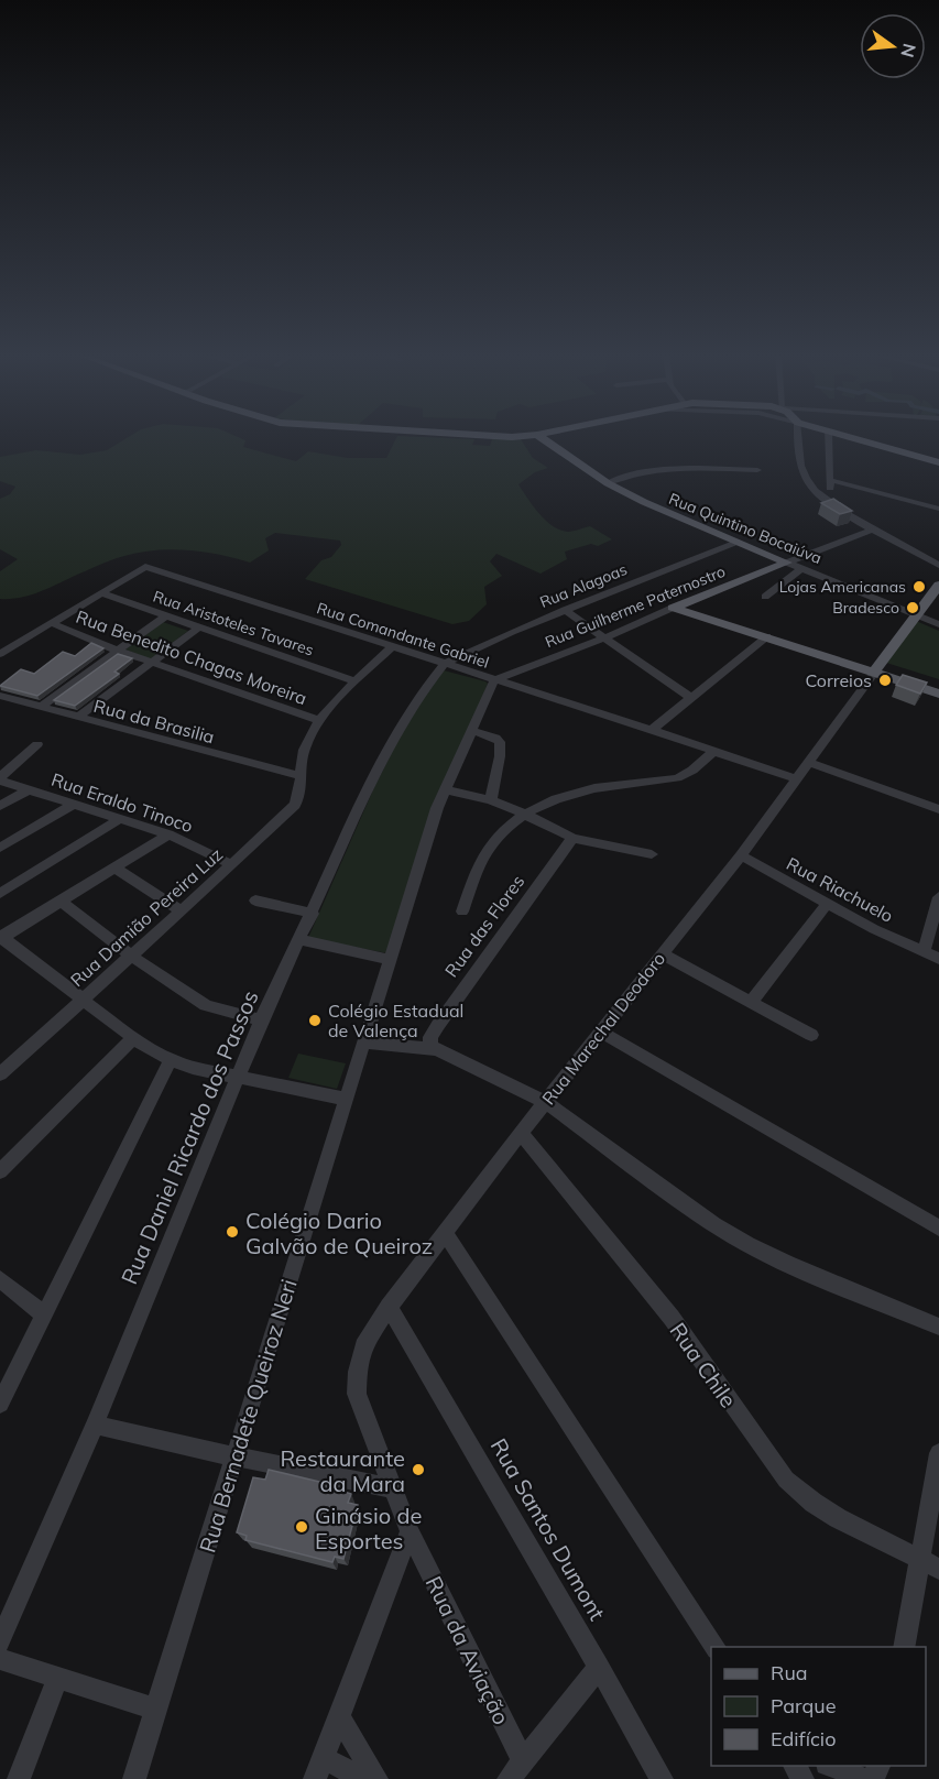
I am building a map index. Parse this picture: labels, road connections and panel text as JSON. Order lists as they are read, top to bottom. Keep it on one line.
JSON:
{"streets":{"main road":["Rua Quintino Bocaiúva","Rua Guilherme Paternostro"],"street":["Rua Alagoas","Rua Aristoteles Tavares","Rua Comandante Gabriel","Rua Benedito Chagas Moreira","Rua da Brasilia","Rua Eraldo Tinoco","Rua Riachuelo","Rua Damião Pereira Luz","Rua das Flores","Rua Marechal Deodoro","Rua Daniel Ricardo dos Passos","Rua Chile","Rua Bernadete Queiroz Neri","Rua Santos Dumont","Rua da Aviação"]},"crossings":[["Rua Quintino Bocaiúva","Rua Alagoas"],["Rua Quintino Bocaiúva","Rua Guilherme Paternostro"],["Rua Alagoas","Rua Comandante Gabriel"],["Rua Alagoas","Rua Daniel Ricardo dos Passos"],["Rua Guilherme Paternostro","Rua Comandante Gabriel"],["Rua Guilherme Paternostro","Rua Bernadete Queiroz Neri"],["Rua Aristoteles Tavares","Rua Comandante Gabriel"],["Rua Aristoteles Tavares","Rua Damião Pereira Luz"],["Rua Comandante Gabriel","Rua Damião Pereira Luz"],["Rua Comandante Gabriel","Rua Marechal Deodoro"],["Rua Comandante Gabriel","Rua Daniel Ricardo dos Passos"],["Rua Comandante Gabriel","Rua Bernadete Queiroz Neri"],["Rua Benedito Chagas Moreira","Rua Damião Pereira Luz"],["Rua da Brasilia","Rua Damião Pereira Luz"],["Rua Eraldo Tinoco","Rua Damião Pereira Luz"],["Rua Riachuelo","Rua Marechal Deodoro"],["Rua Marechal Deodoro","Rua Chile"],["Rua Marechal Deodoro","Rua Santos Dumont"],["Rua Marechal Deodoro","Rua da Aviação"]],"places":["Lojas Americanas","Bradesco","Correios","Colégio Estadual de Valença","Colégio Dario Galvão de Queiroz","Restaurante da Mara","Ginásio de Esportes"],"legend":["Rua","Parque","Edifício"],"north":"right"}
